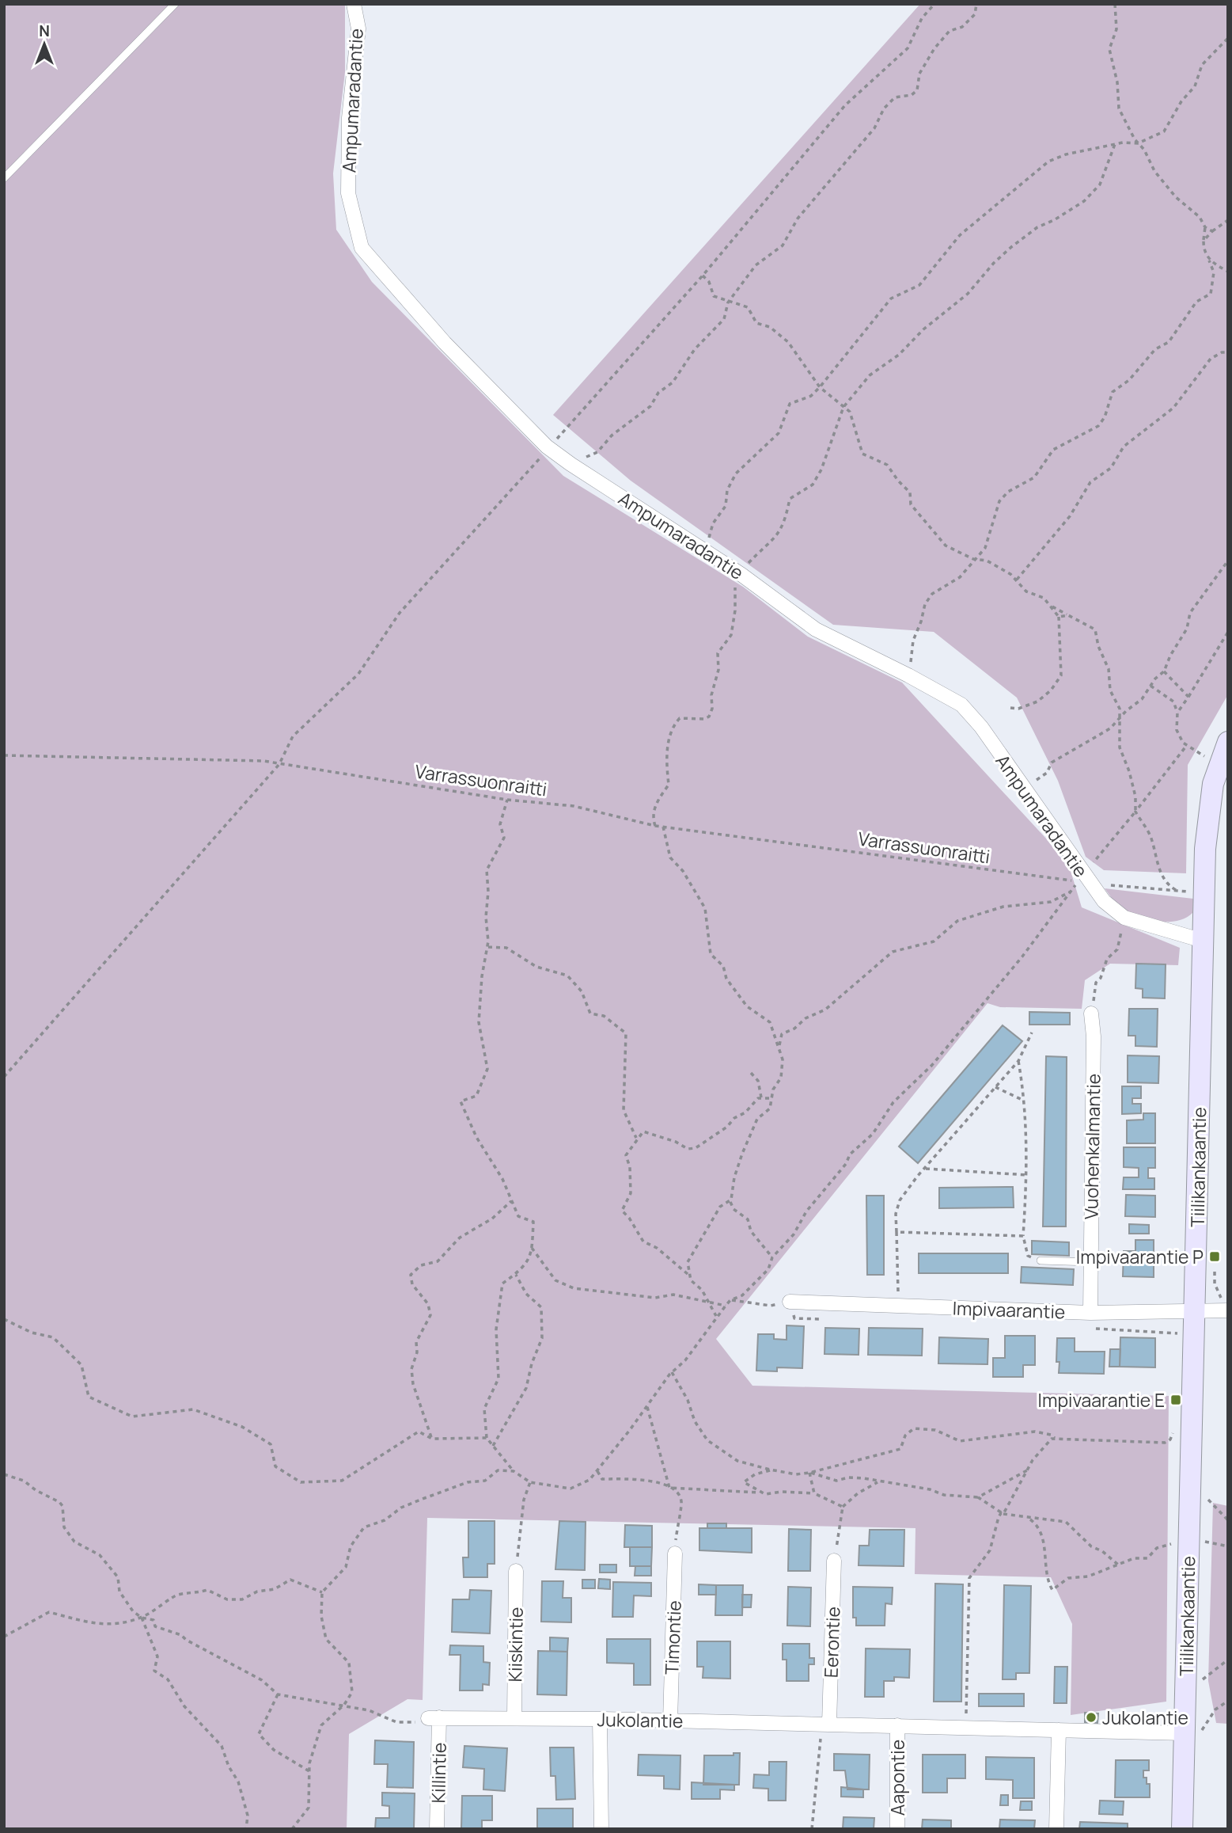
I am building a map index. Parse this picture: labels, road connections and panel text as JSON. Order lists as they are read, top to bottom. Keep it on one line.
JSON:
{"streets":{"street":["Ampumaradantie","Vuohenkalmantie","Tiilikankaantie","Impivaarantie","Timontie","Eerontie","Kiiskintie","Jukolantie","Killintie","Aapontie"],"path":["Varrassuonraitti"]},"crossings":[["Ampumaradantie","Varrassuonraitti"],["Ampumaradantie","Tiilikankaantie"],["Varrassuonraitti","Tiilikankaantie"],["Vuohenkalmantie","Impivaarantie"],["Tiilikankaantie","Impivaarantie"],["Tiilikankaantie","Jukolantie"],["Timontie","Jukolantie"],["Eerontie","Jukolantie"],["Kiiskintie","Jukolantie"],["Jukolantie","Killintie"],["Jukolantie","Aapontie"]],"places":{"transit":["Impivaarantie P","Impivaarantie E"],"other":["Jukolantie"]},"north":"top"}
